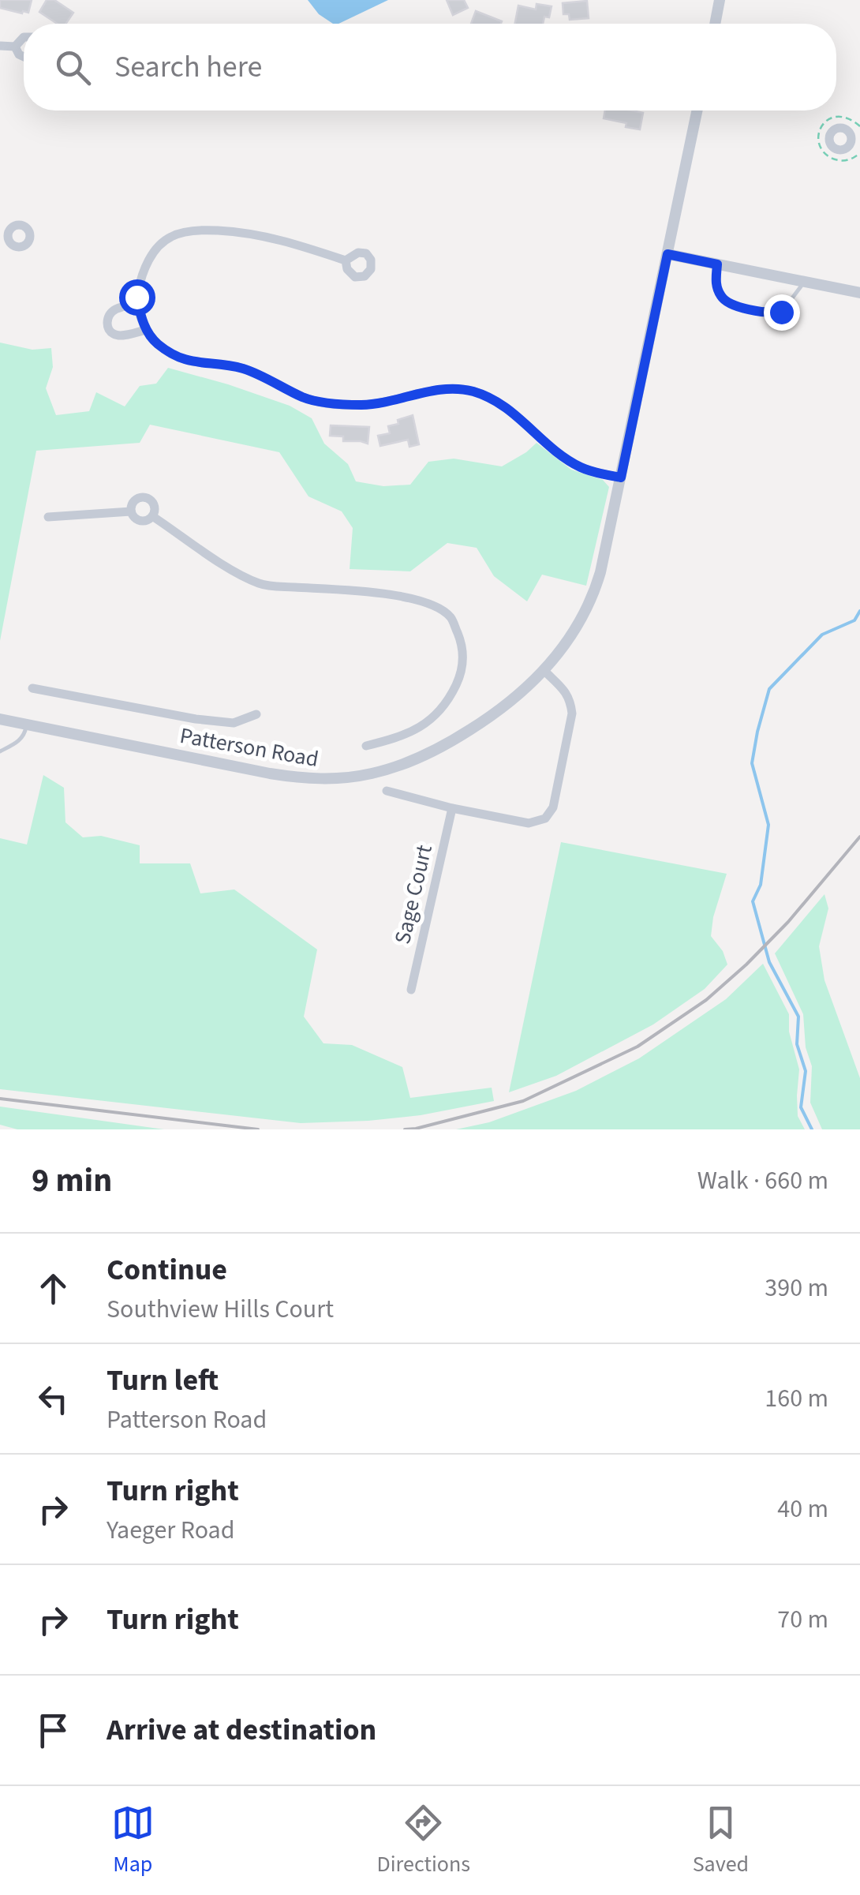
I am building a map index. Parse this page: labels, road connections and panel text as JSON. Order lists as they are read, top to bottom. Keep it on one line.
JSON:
{"streets":{"street":["Patterson Road","Sage Court"]},"page":{"search":"Search here","heading":["9 min","Walk · 660 m"],"list":[["Continue","Southview Hills Court","390 m"],["Turn left","Patterson Road","160 m"],["Turn right","Yaeger Road","40 m"],["Turn right","70 m"],"Arrive at destination"],"nav":["Map","Directions","Saved"]}}
